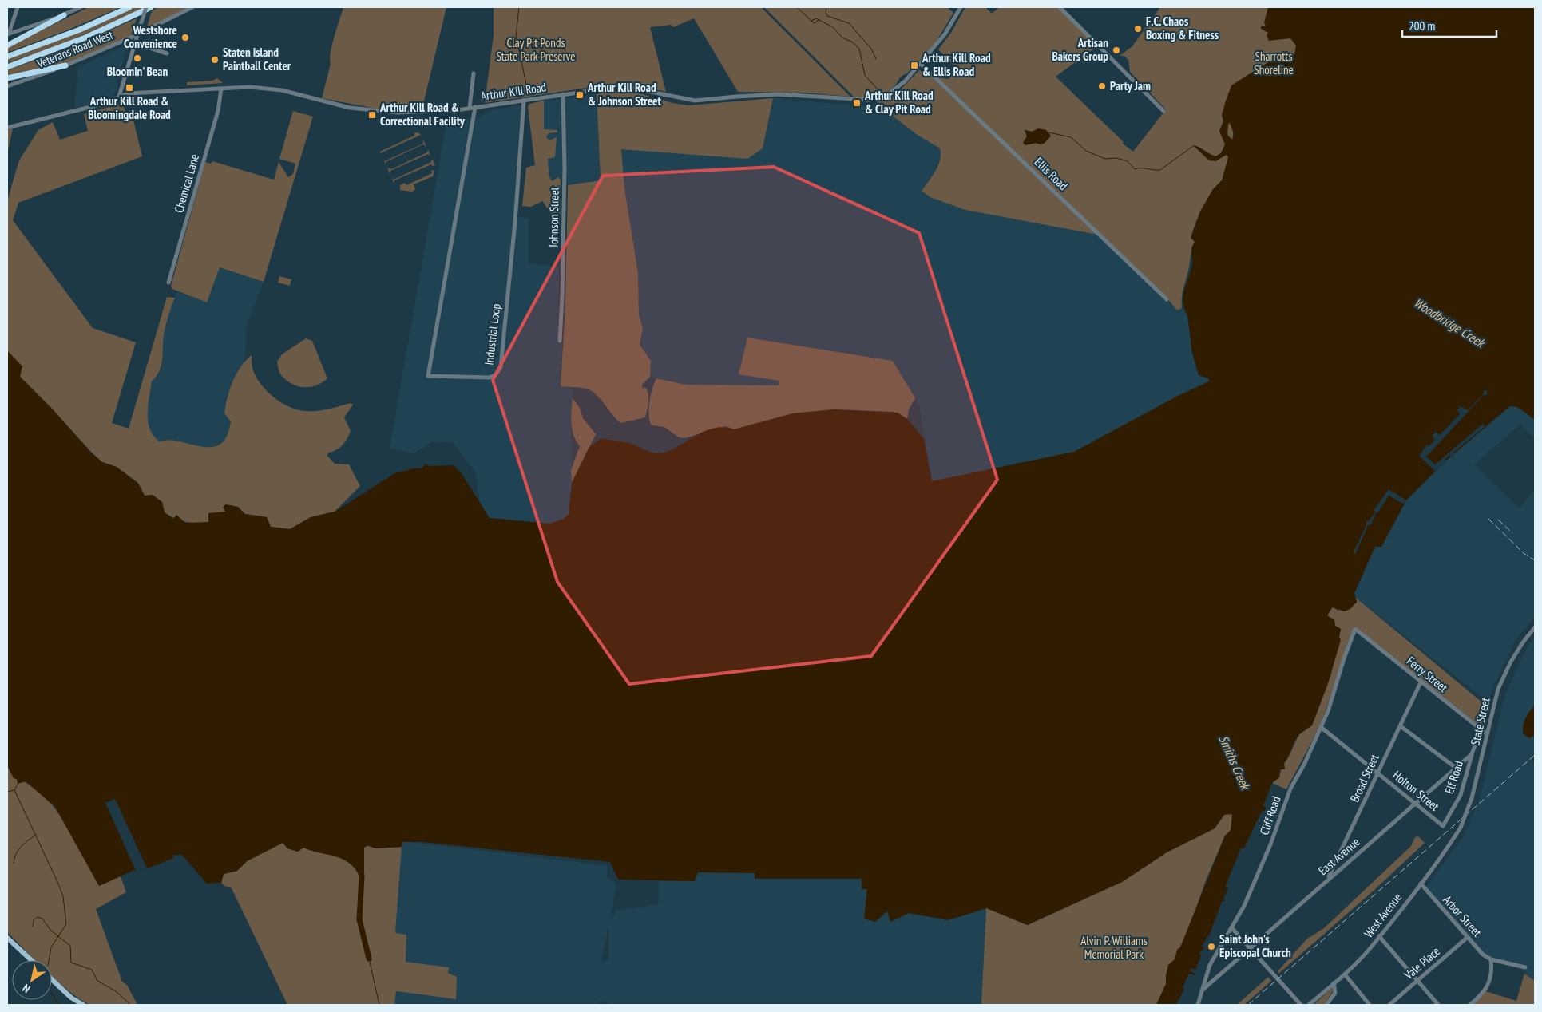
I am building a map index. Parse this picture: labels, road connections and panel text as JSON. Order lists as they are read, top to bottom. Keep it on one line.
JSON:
{"streets":{"street":["Veterans Road West","Arthur Kill Road","Ellis Road","Chemical Lane","Johnson Street","Industrial Loop","Ferry Street","State Street","Elf Road","Broad Street","Holton Street","Cliff Road","East Avenue","West Avenue","Arbor Street","Vale Place"]},"crossings":[["Arthur Kill Road","Ellis Road"],["Arthur Kill Road","Chemical Lane"],["Arthur Kill Road","Johnson Street"],["Arthur Kill Road","Industrial Loop"],["Ferry Street","State Street"],["Ferry Street","Broad Street"],["Ferry Street","Cliff Road"],["State Street","West Avenue"],["Elf Road","Holton Street"],["Elf Road","East Avenue"],["Broad Street","Holton Street"],["Broad Street","East Avenue"],["Holton Street","Cliff Road"],["Holton Street","East Avenue"],["Cliff Road","East Avenue"],["West Avenue","Arbor Street"],["Arbor Street","Vale Place"]],"water":["Woodbridge Creek","Smiths Creek"],"parks":["Clay Pit Ponds State Park Preserve","Sharrotts Shoreline","Alvin P. Williams Memorial Park"],"places":{"other":["F.C. Chaos Boxing & Fitness","Westshore Convenience","Artisan Bakers Group","Bloomin' Bean","Staten Island Paintball Center","Party Jam","Saint John's Episcopal Church"],"transit":["Arthur Kill Road & Ellis Road","Arthur Kill Road & Bloomingdale Road","Arthur Kill Road & Johnson Street","Arthur Kill Road & Clay Pit Road","Arthur Kill Road & Correctional Facility"]},"scale_bar":"200 m","north":"bottom left"}
